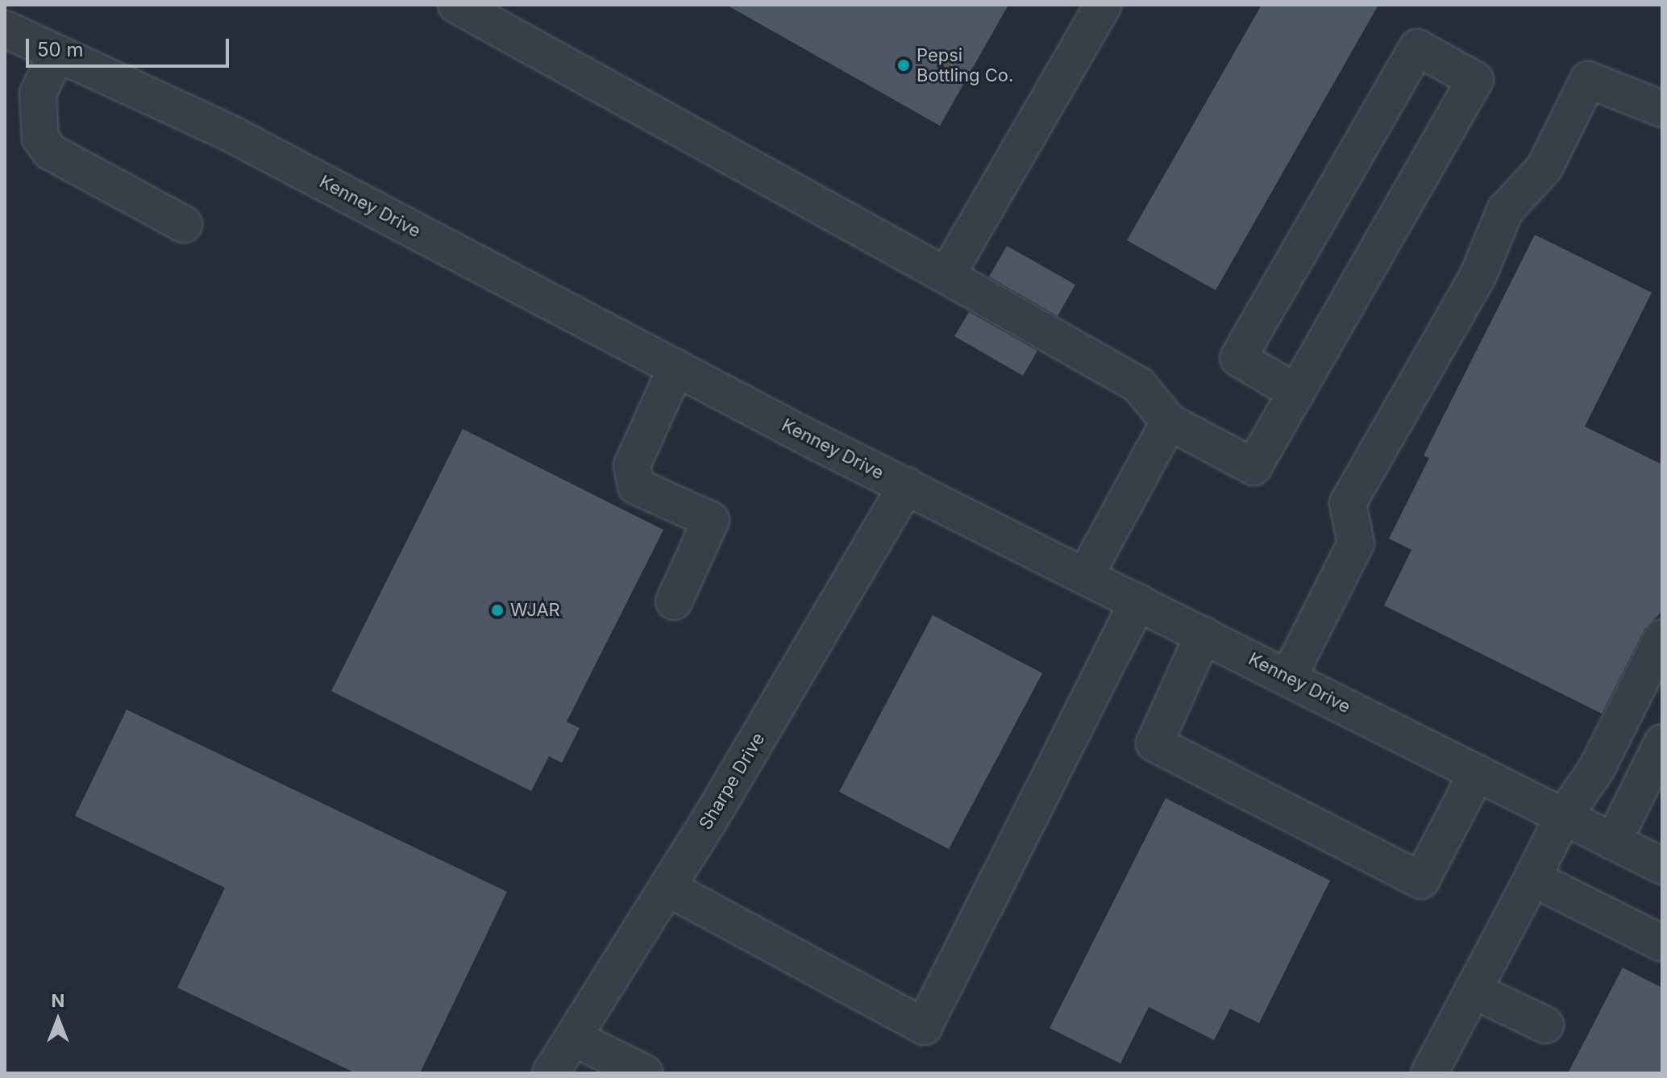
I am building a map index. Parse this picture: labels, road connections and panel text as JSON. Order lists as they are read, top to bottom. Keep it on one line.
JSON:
{"streets":{"street":["Kenney Drive","Sharpe Drive"]},"crossings":[["Kenney Drive","Sharpe Drive"]],"places":["Pepsi Bottling Co.","WJAR"],"scale_bar":"50 m","north":"top"}
